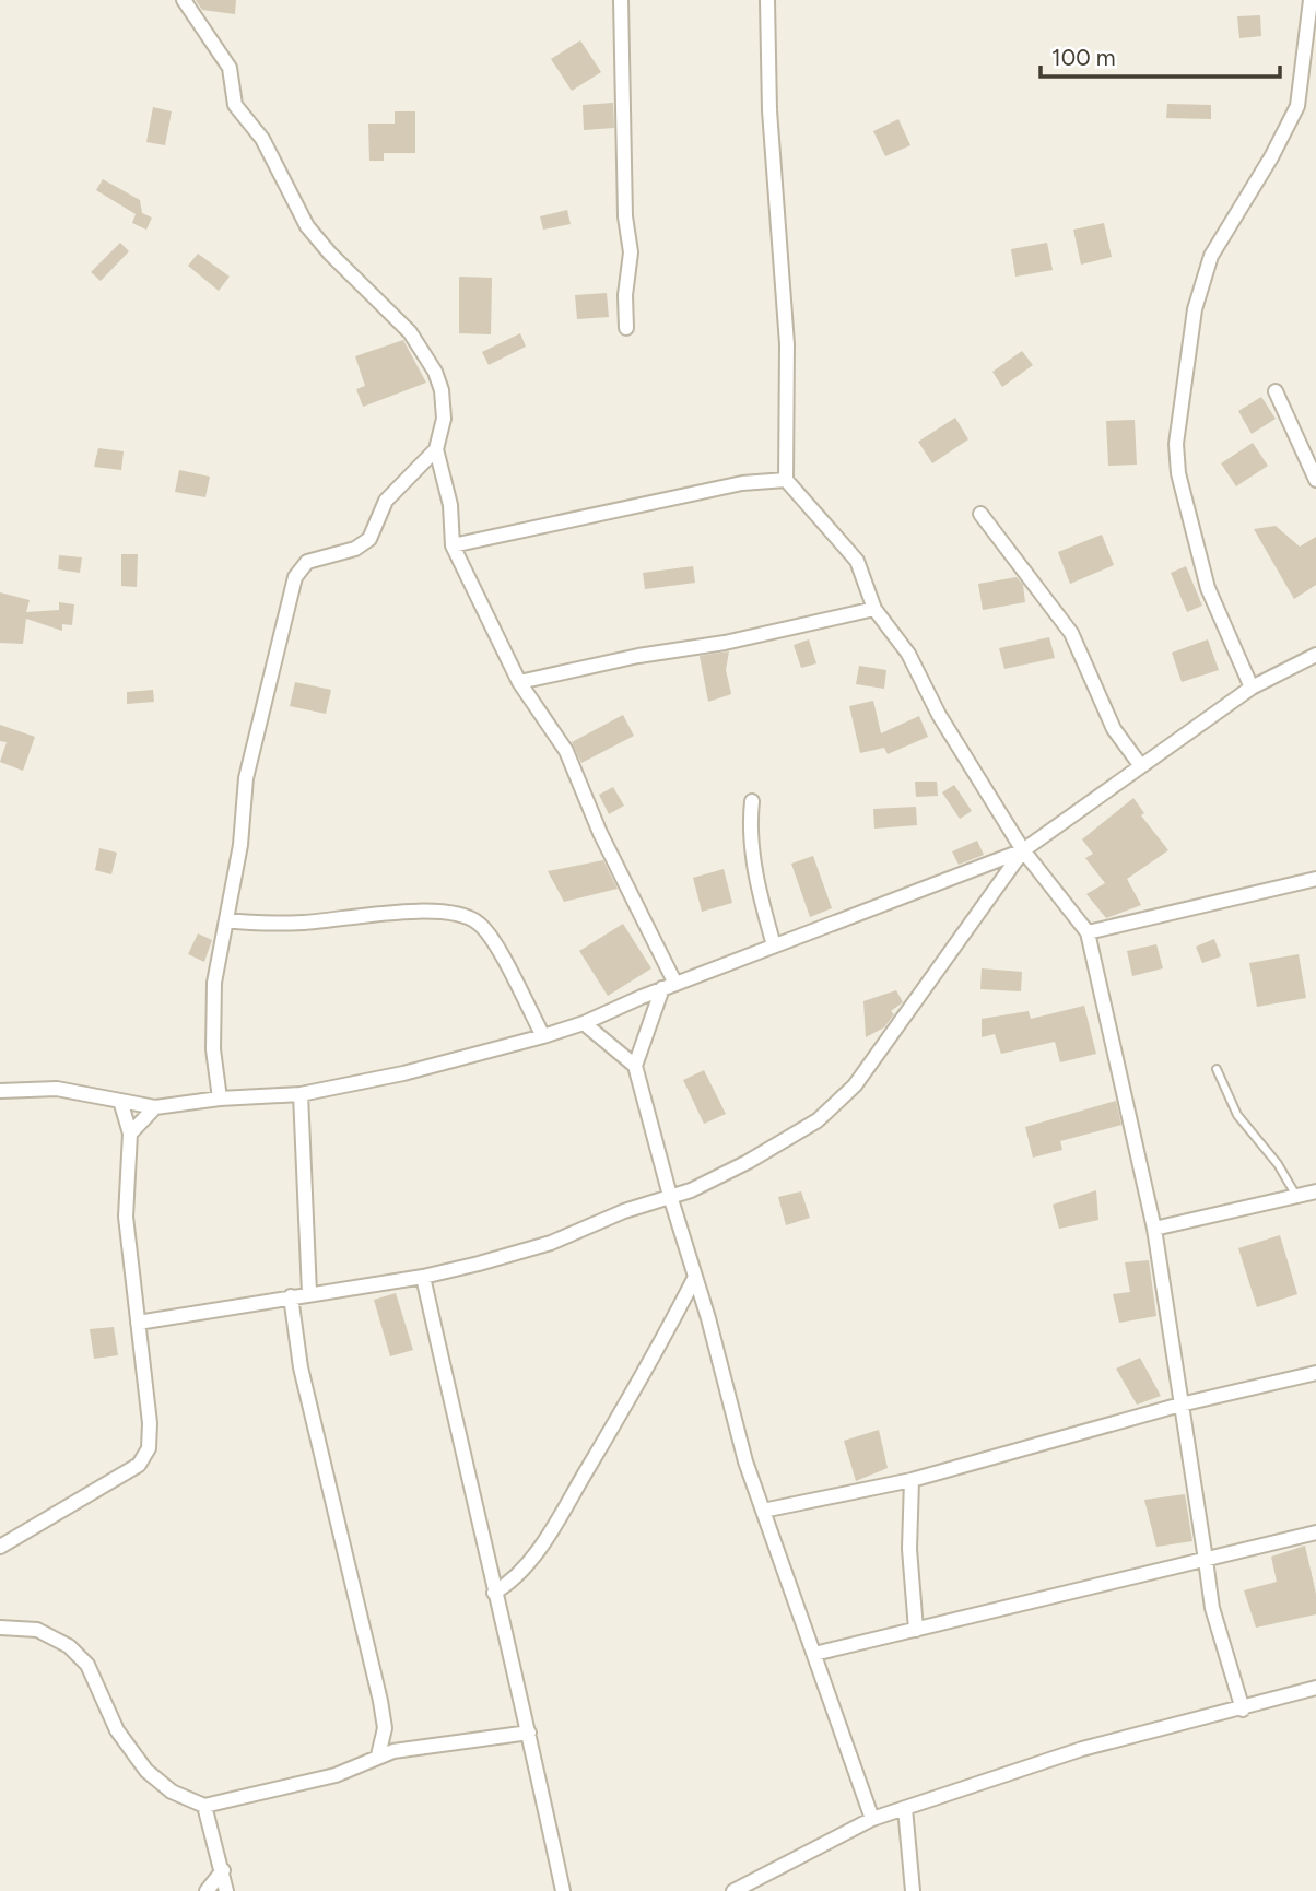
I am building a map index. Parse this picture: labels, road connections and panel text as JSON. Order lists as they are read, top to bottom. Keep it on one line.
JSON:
{"scale_bar":"100 m"}
